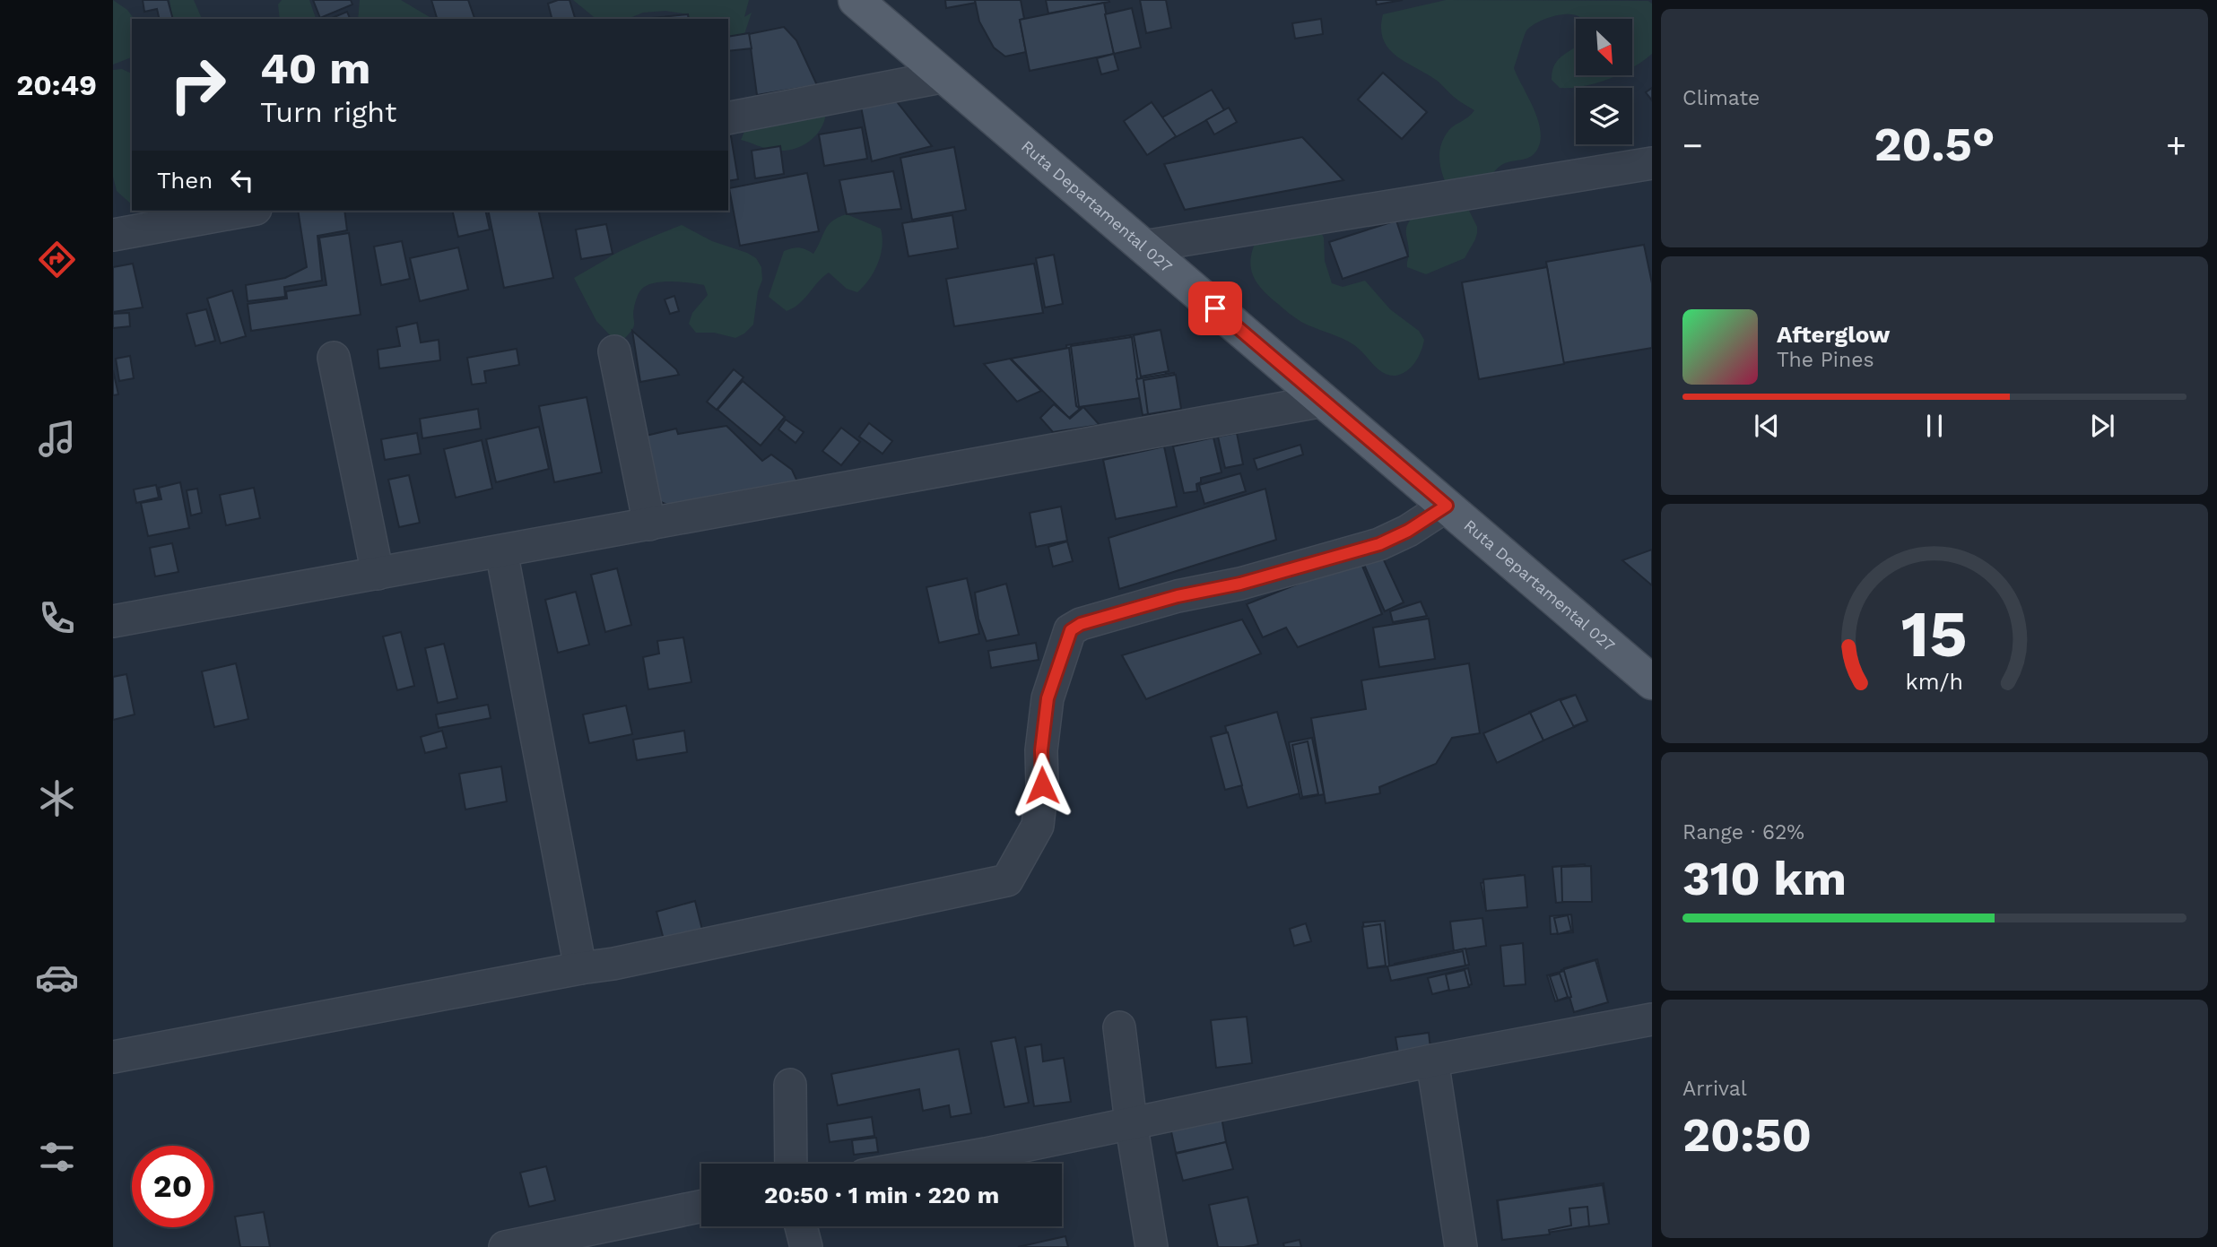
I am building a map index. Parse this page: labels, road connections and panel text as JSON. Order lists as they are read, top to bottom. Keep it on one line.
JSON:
{"streets":{"main road":["Ruta Departamental 027"]},"north":"bottom right","page":{"tabs":"20:49","tile":["Climate",["Range · 62%","310 km"],["Arrival","20:50"]],"turn":["40 m","Turn right"],"heat":["−","20.5°","+"],"then":"Then","song":["Afterglow","The Pines"],"limit":"20","trip":"20:50 · 1 min · 220 m","gauge":["15","km/h"]}}
